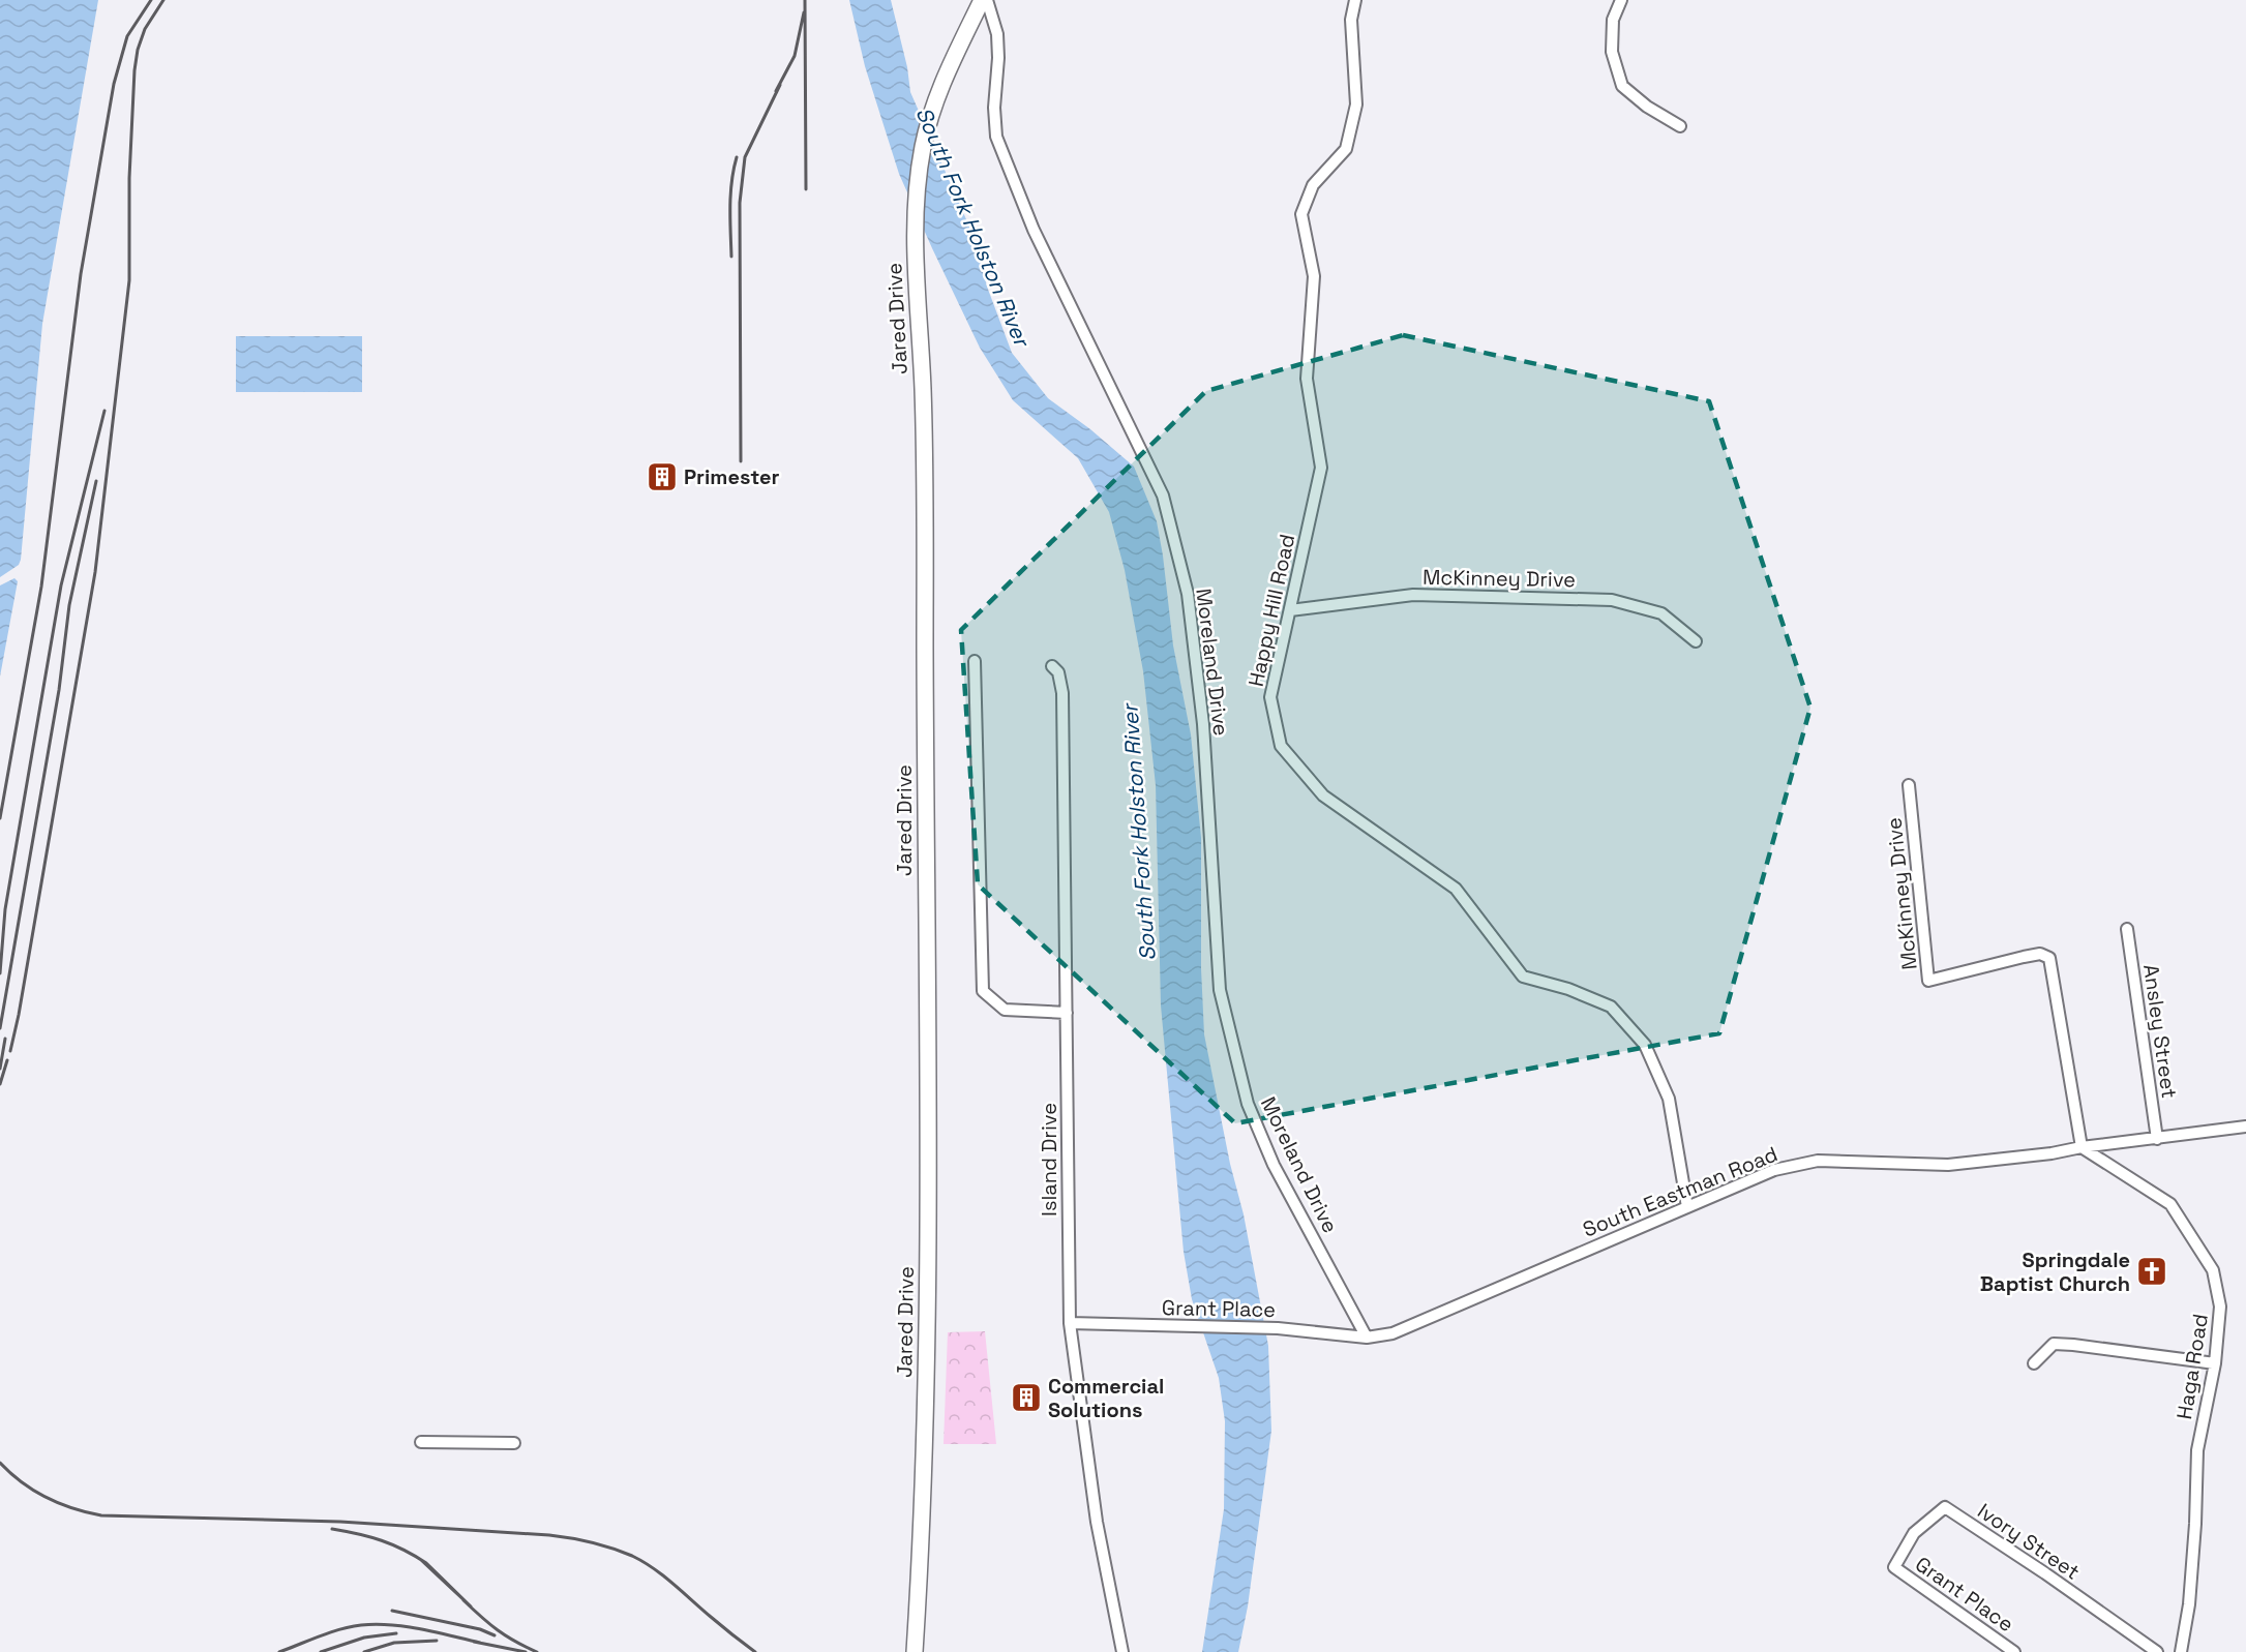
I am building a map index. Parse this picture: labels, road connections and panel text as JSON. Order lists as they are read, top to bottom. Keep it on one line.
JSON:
{"streets":{"main road":["Jared Drive"],"street":["McKinney Drive","Happy Hill Road","Moreland Drive","Ansley Street","Island Drive","South Eastman Road","Grant Place","Haga Road","Ivory Street"]},"crossings":[["Jared Drive","Moreland Drive"],["McKinney Drive","Happy Hill Road"],["McKinney Drive","South Eastman Road"],["McKinney Drive","Haga Road"],["Happy Hill Road","South Eastman Road"],["Moreland Drive","South Eastman Road"],["Moreland Drive","Grant Place"],["Ansley Street","South Eastman Road"],["Island Drive","Grant Place"],["South Eastman Road","Grant Place"],["South Eastman Road","Haga Road"],["Grant Place","Ivory Street"]],"water":["South Fork Holston River"],"places":{"building":["Primester","Commercial Solutions"],"church":["Springdale Baptist Church"]}}
